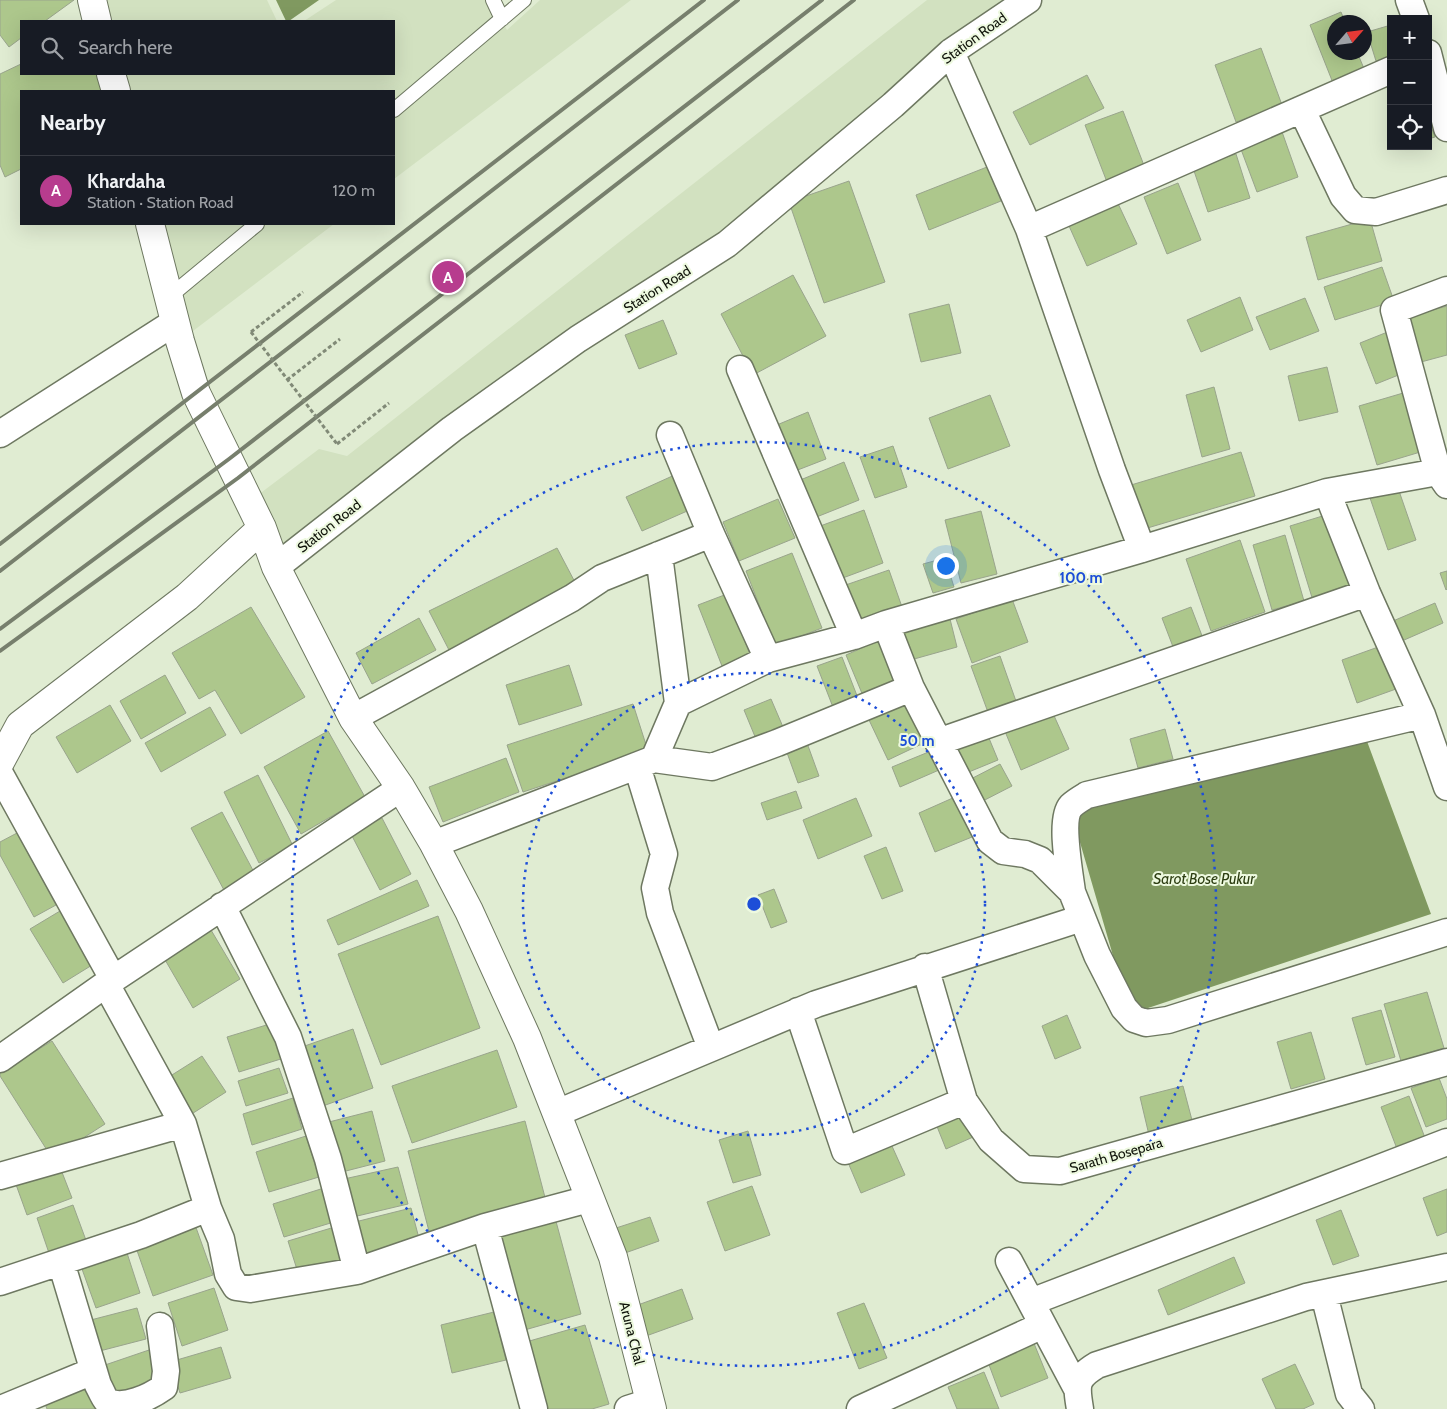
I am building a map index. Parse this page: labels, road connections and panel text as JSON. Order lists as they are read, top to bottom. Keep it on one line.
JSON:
{"streets":{"street":["Station Road","Sarath Bosepara","Aruna Chal"]},"crossings":[["Station Road","Aruna Chal"]],"water":["Sarot Bose Pukur"],"north":"top right","page":{"map_buttons":["+","−"],"search":"Search here","heading":"Nearby","list":[{"mark":"A","name":"Khardaha","note":"Station · Station Road","value":"120 m"}],"pins":"A"},"rings":["100 m","50 m"]}
